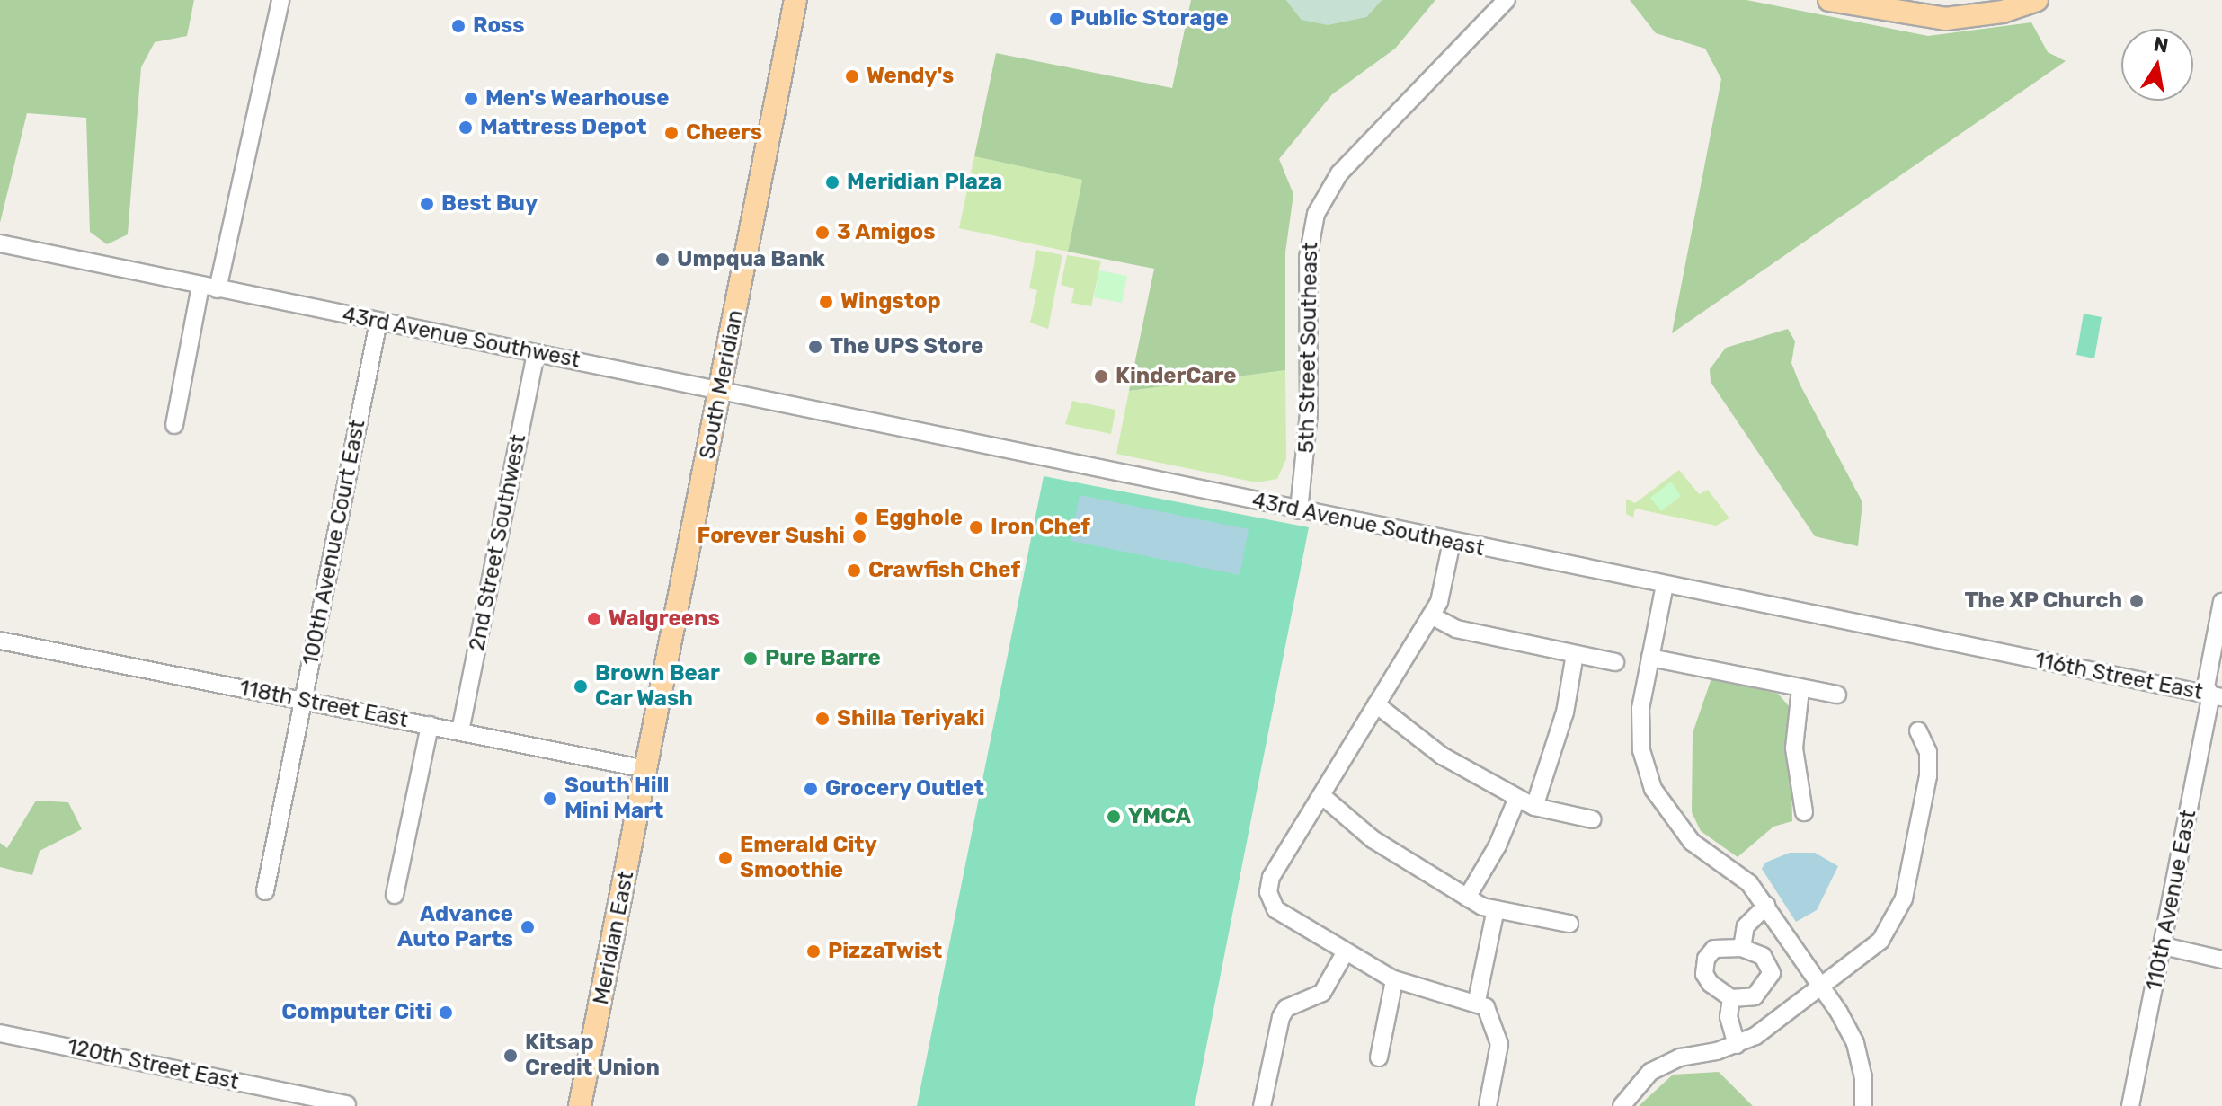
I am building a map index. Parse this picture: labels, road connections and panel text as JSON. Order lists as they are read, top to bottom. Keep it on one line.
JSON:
{"streets":{"main road":["South Meridian","Meridian East"],"street":["43rd Avenue Southwest","5th Street Southeast","43rd Avenue Southeast","100th Avenue Court East","2nd Street Southwest","116th Street East","118th Street East","110th Avenue East","120th Street East"]},"crossings":[["43rd Avenue Southwest","South Meridian"],["43rd Avenue Southwest","43rd Avenue Southeast"],["43rd Avenue Southwest","100th Avenue Court East"],["43rd Avenue Southwest","2nd Street Southwest"],["5th Street Southeast","43rd Avenue Southeast"],["South Meridian","43rd Avenue Southeast"],["South Meridian","118th Street East"],["South Meridian","Meridian East"],["43rd Avenue Southeast","116th Street East"],["100th Avenue Court East","118th Street East"],["2nd Street Southwest","118th Street East"],["116th Street East","110th Avenue East"],["118th Street East","Meridian East"]],"places":["Public Storage","Ross","Wendy's","Men's Wearhouse","Mattress Depot","Cheers","Meridian Plaza","Best Buy","3 Amigos","Umpqua Bank","Wingstop","The UPS Store","KinderCare","Egghole","Iron Chef","Forever Sushi","Crawfish Chef","The XP Church","Walgreens","Pure Barre","Brown Bear Car Wash","Shilla Teriyaki","Grocery Outlet","South Hill Mini Mart","YMCA","Emerald City Smoothie","Advance Auto Parts","PizzaTwist","Computer Citi","Kitsap Credit Union"],"north":"top"}
